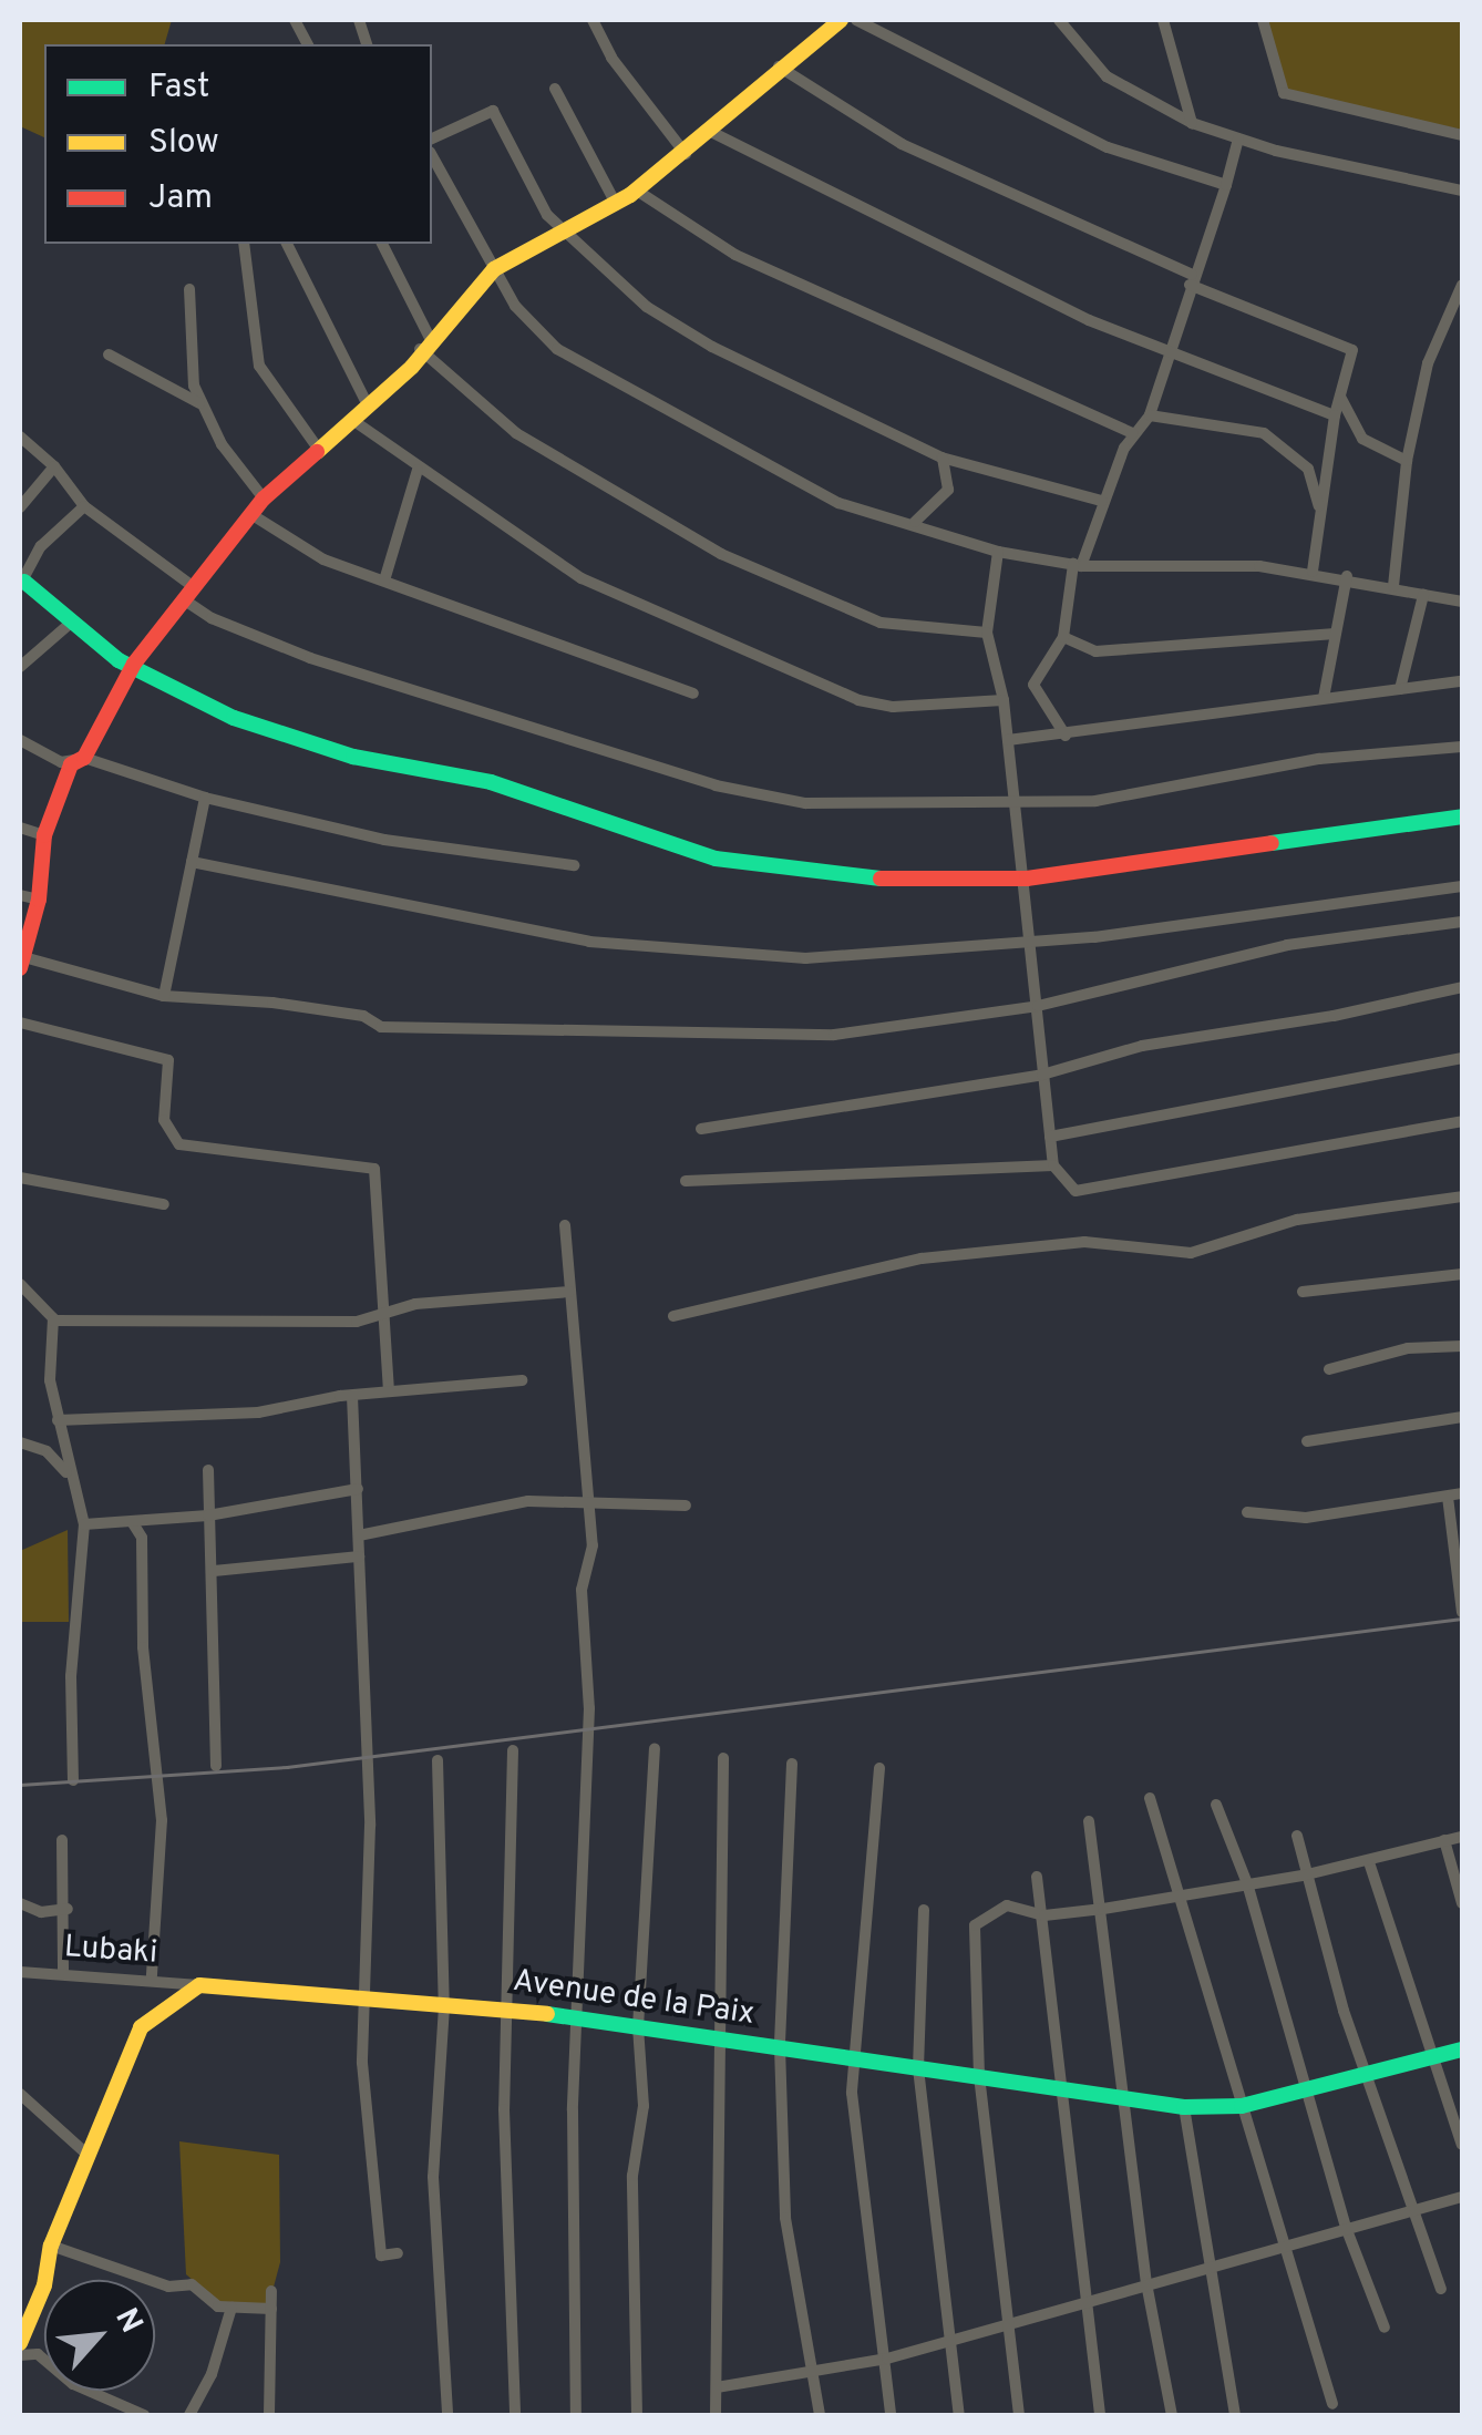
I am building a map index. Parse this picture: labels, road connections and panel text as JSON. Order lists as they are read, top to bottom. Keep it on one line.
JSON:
{"streets":{"street":["Lubaki","Avenue de la Paix"]},"crossings":[["Lubaki","Avenue de la Paix"]],"legend":["Fast","Slow","Jam"],"north":"top right"}
